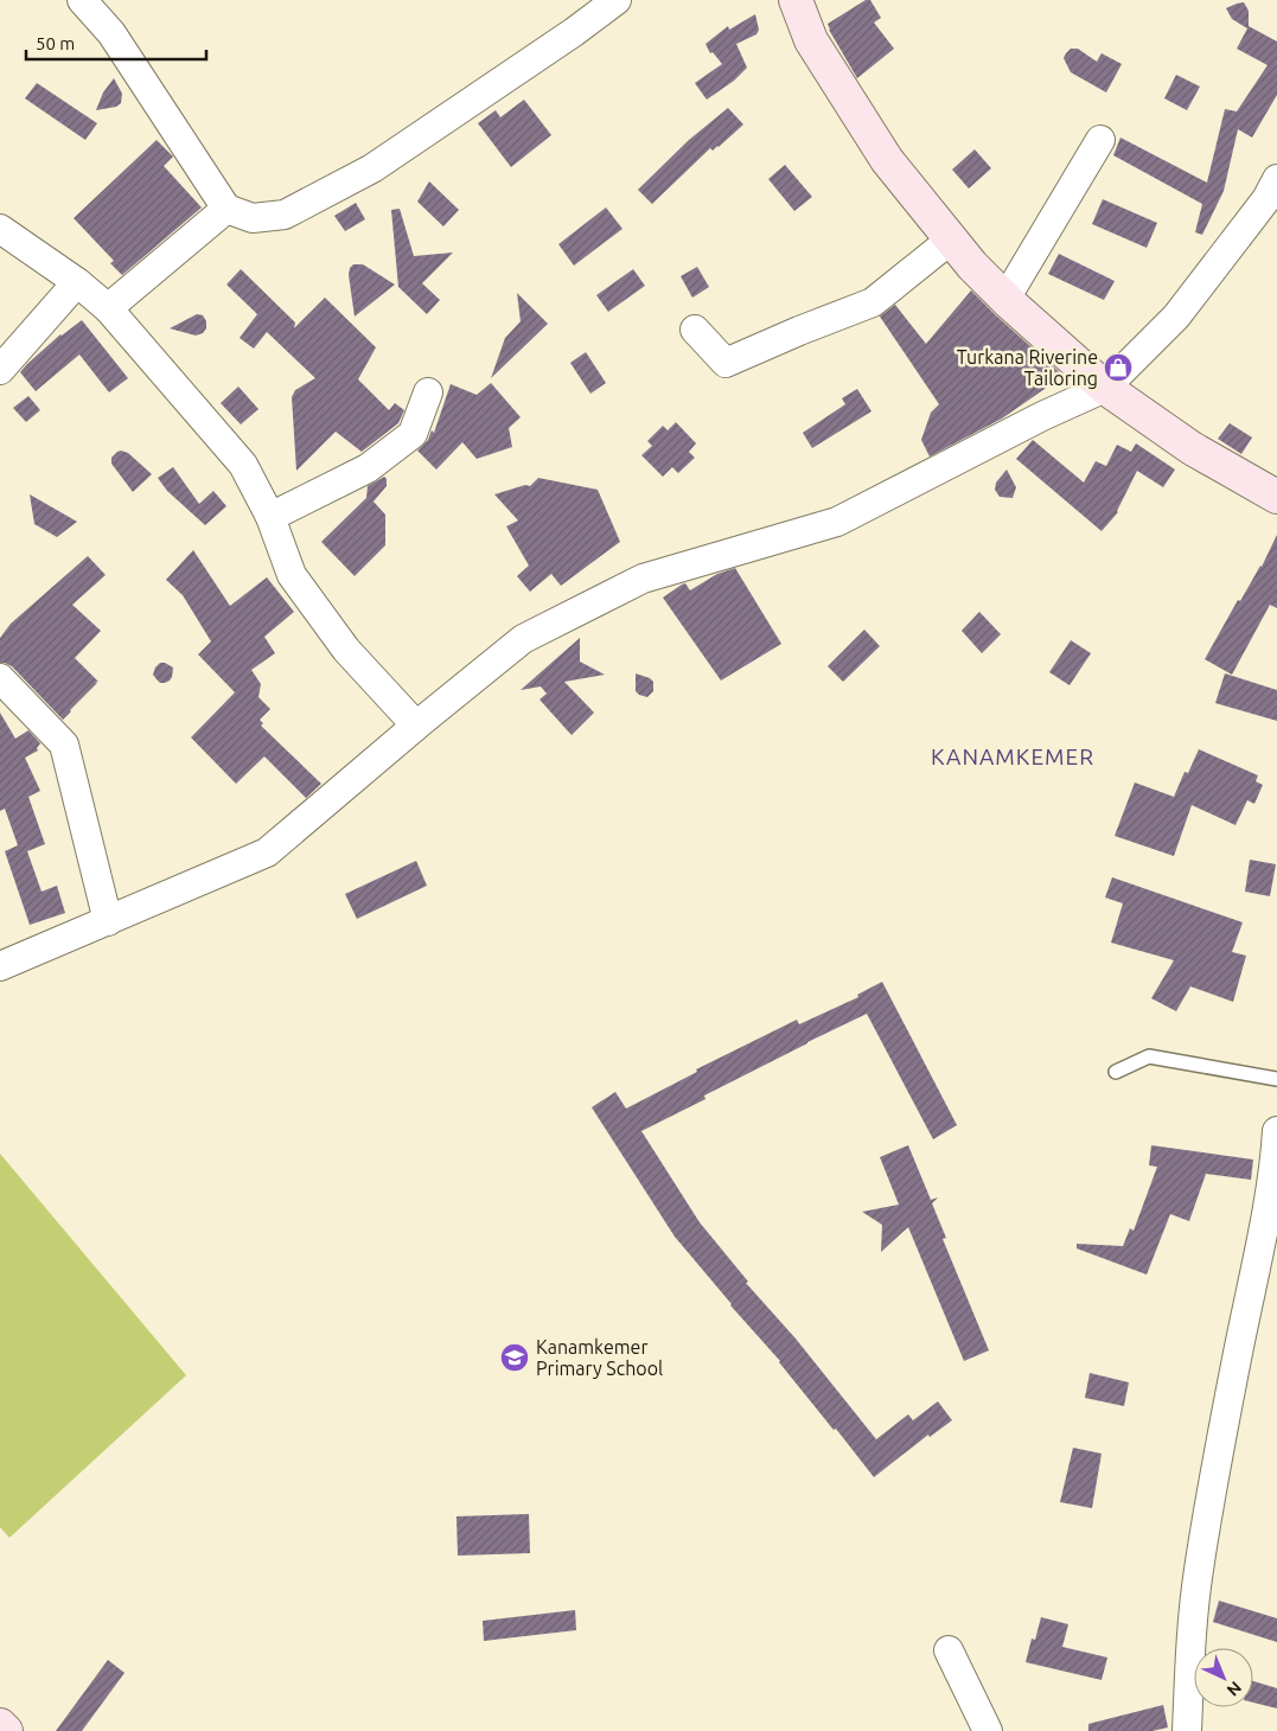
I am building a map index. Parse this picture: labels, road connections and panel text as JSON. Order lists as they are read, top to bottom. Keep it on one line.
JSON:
{"districts":["KANAMKEMER"],"places":{"shop":["Turkana Riverine Tailoring"],"school or university":["Kanamkemer Primary School"]},"scale_bar":"50 m","north":"bottom right"}
